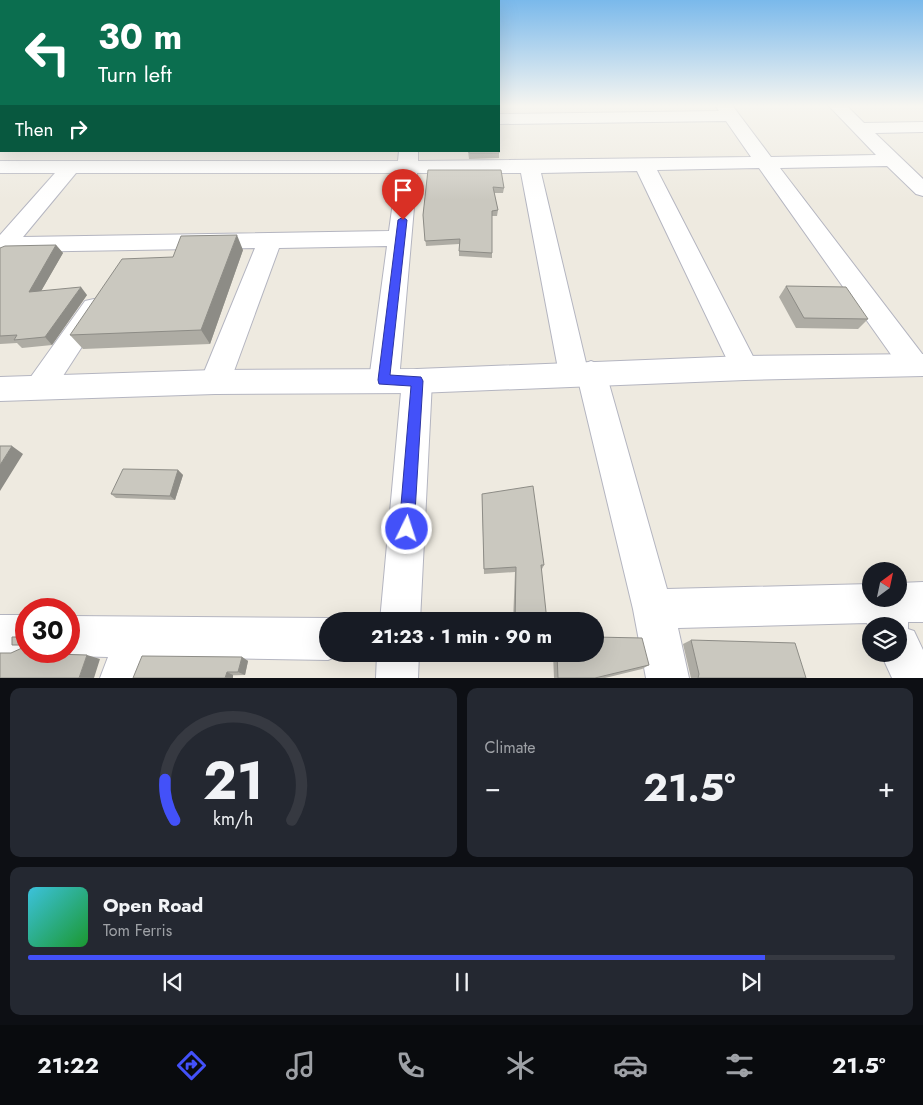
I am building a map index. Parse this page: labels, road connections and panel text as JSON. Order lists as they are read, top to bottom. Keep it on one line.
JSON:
{"north":"top right","page":{"turn":["30 m","Turn left"],"then":"Then","limit":"30","trip":"21:23 · 1 min · 90 m","tile":"Climate","heat":["−","21.5°","+"],"song":["Open Road","Tom Ferris"],"tabs":["21:22","21.5°"],"gauge":["21","km/h"]}}
